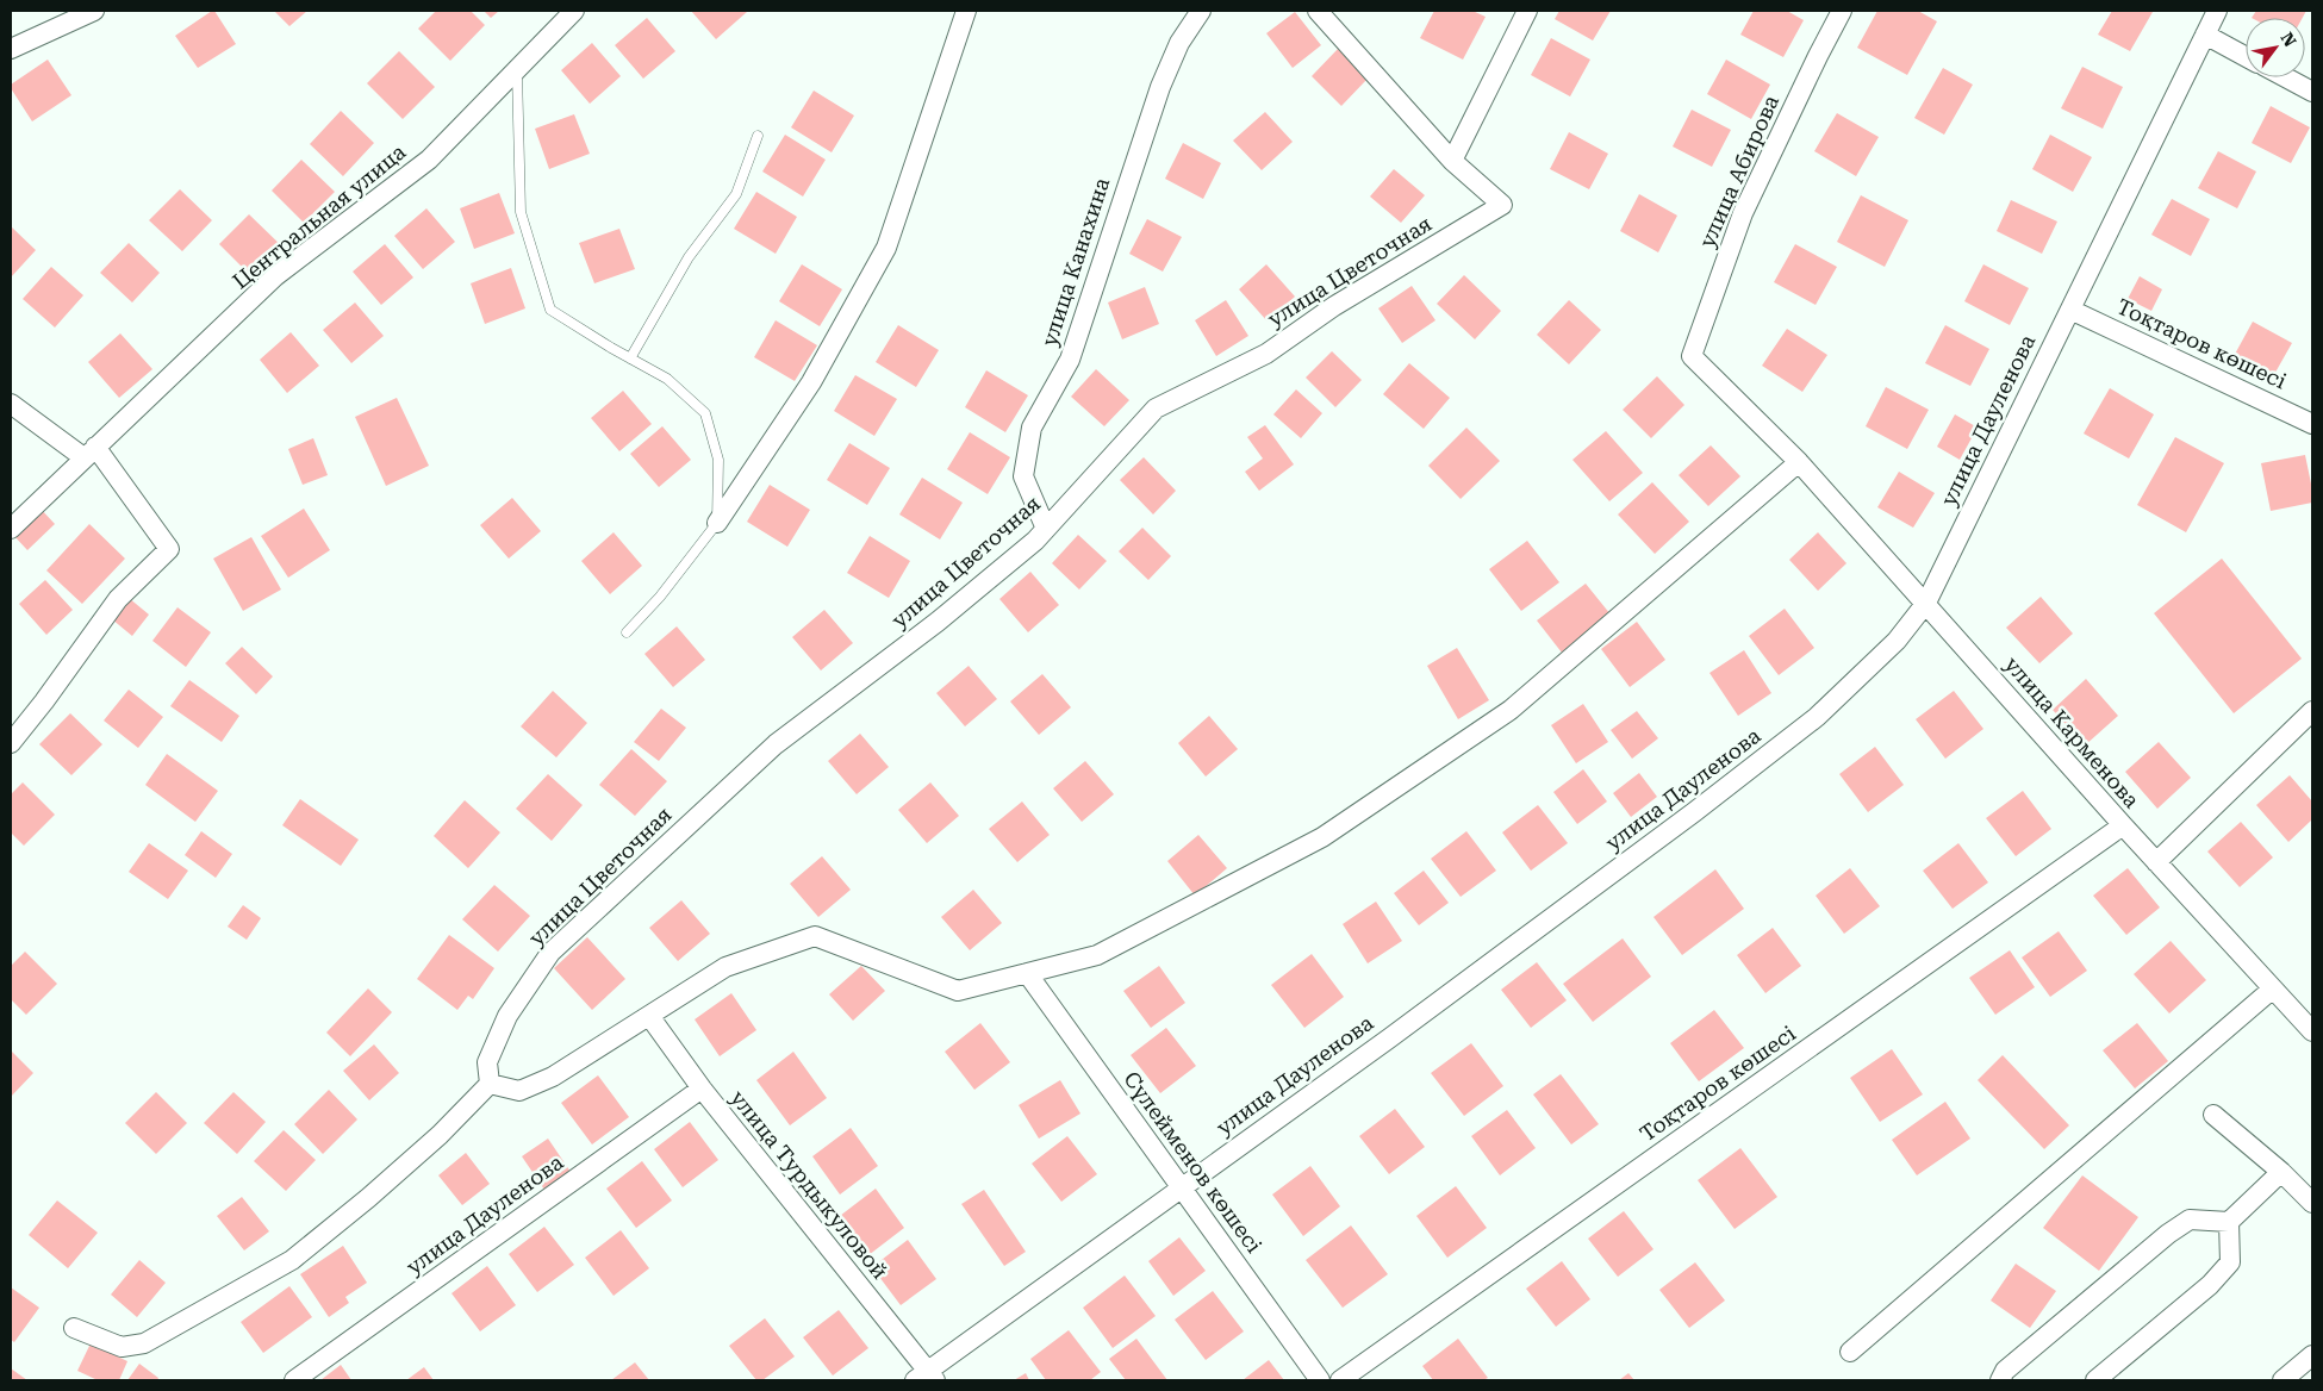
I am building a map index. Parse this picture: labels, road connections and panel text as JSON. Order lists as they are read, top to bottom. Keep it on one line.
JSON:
{"streets":{"street":["улица Абирова","Центральная улица","улица Канахина","улица Цветочная","Тоқтаров көшесі","улица Дауленова","улица Карменова","Сүлейменов көшесі","улица Турдыкуловой"]},"crossings":[["улица Абирова","улица Карменова"],["улица Канахина","улица Цветочная"],["Тоқтаров көшесі","улица Дауленова"],["Тоқтаров көшесі","улица Карменова"],["улица Дауленова","улица Карменова"],["улица Дауленова","Сүлейменов көшесі"],["улица Дауленова","улица Турдыкуловой"]],"north":"top right"}
